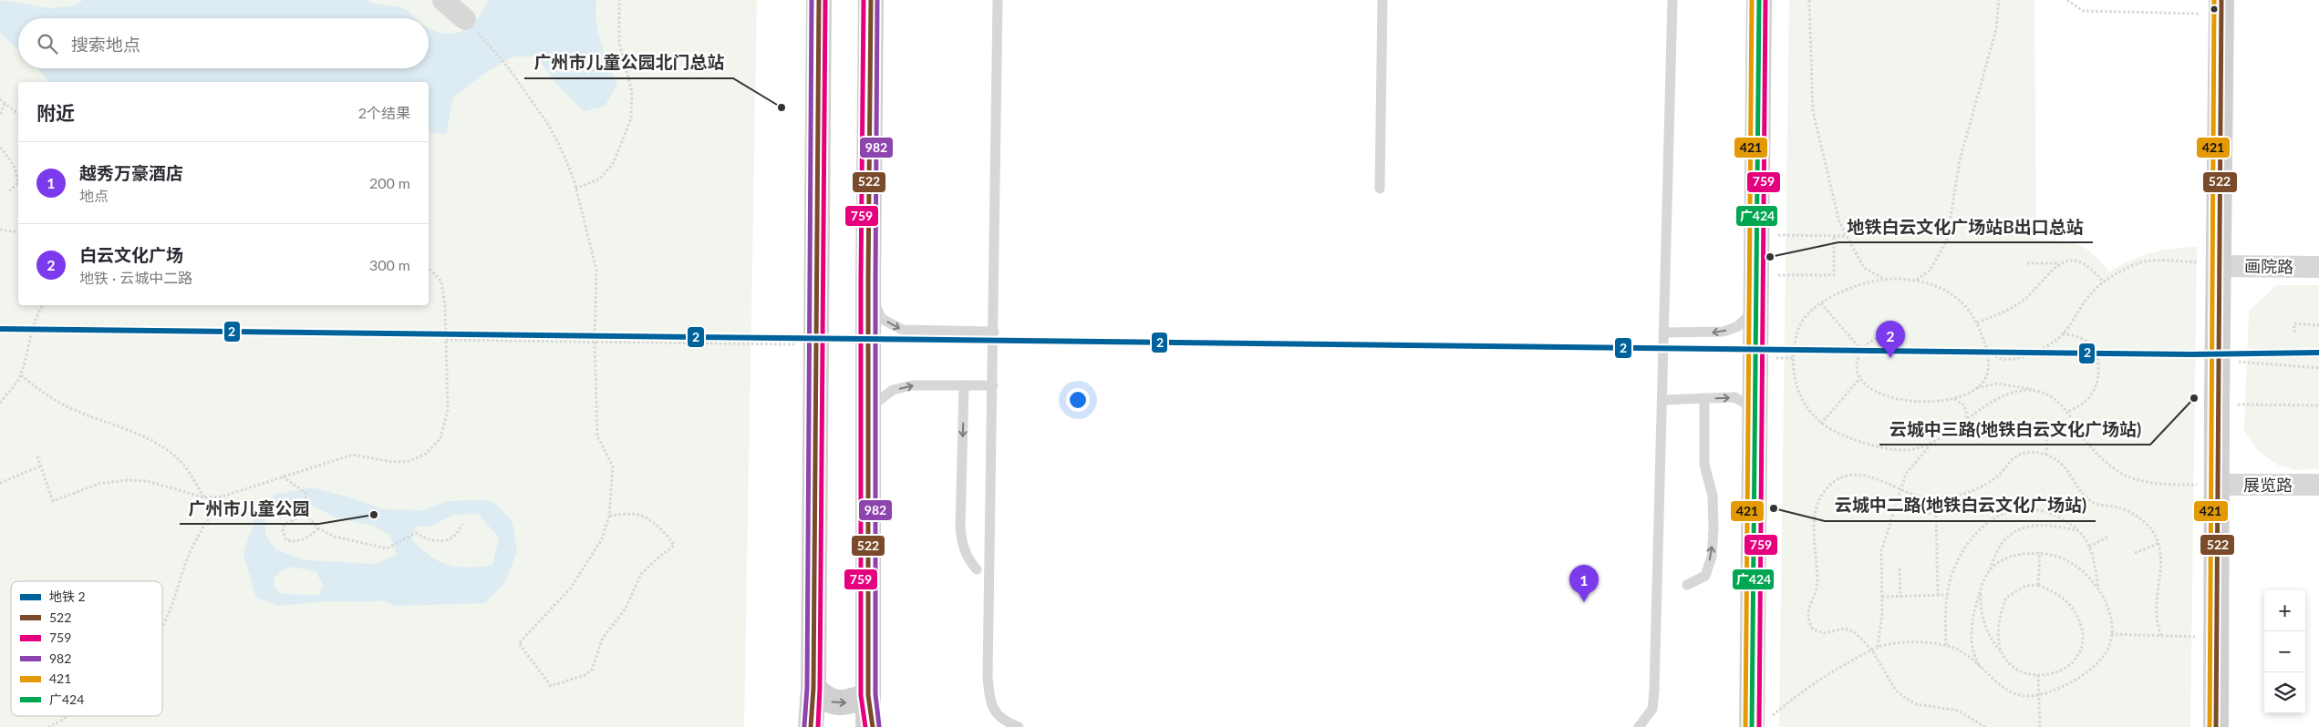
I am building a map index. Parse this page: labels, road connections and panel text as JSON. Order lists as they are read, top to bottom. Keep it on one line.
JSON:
{"streets":{"street":["画院路","展览路"]},"places":["广州市儿童公园北门总站","地铁白云文化广场站B出口总站","云城中三路(地铁白云文化广场站)","云城中二路(地铁白云文化广场站)","广州市儿童公园"],"lines":["transit line 522","transit line 759","transit line 982","transit line 421","transit line 广424","metro line 2"],"legend":["地铁 2","522","759","982","421","广424"],"page":{"search":"搜索地点","heading":["附近","2个结果"],"list":[{"mark":"1","name":"越秀万豪酒店","note":"地点","value":"200 m"},{"mark":"2","name":"白云文化广场","note":"地铁 · 云城中二路","value":"300 m"}],"pins":["2","1"],"map_buttons":["+","−"]}}
